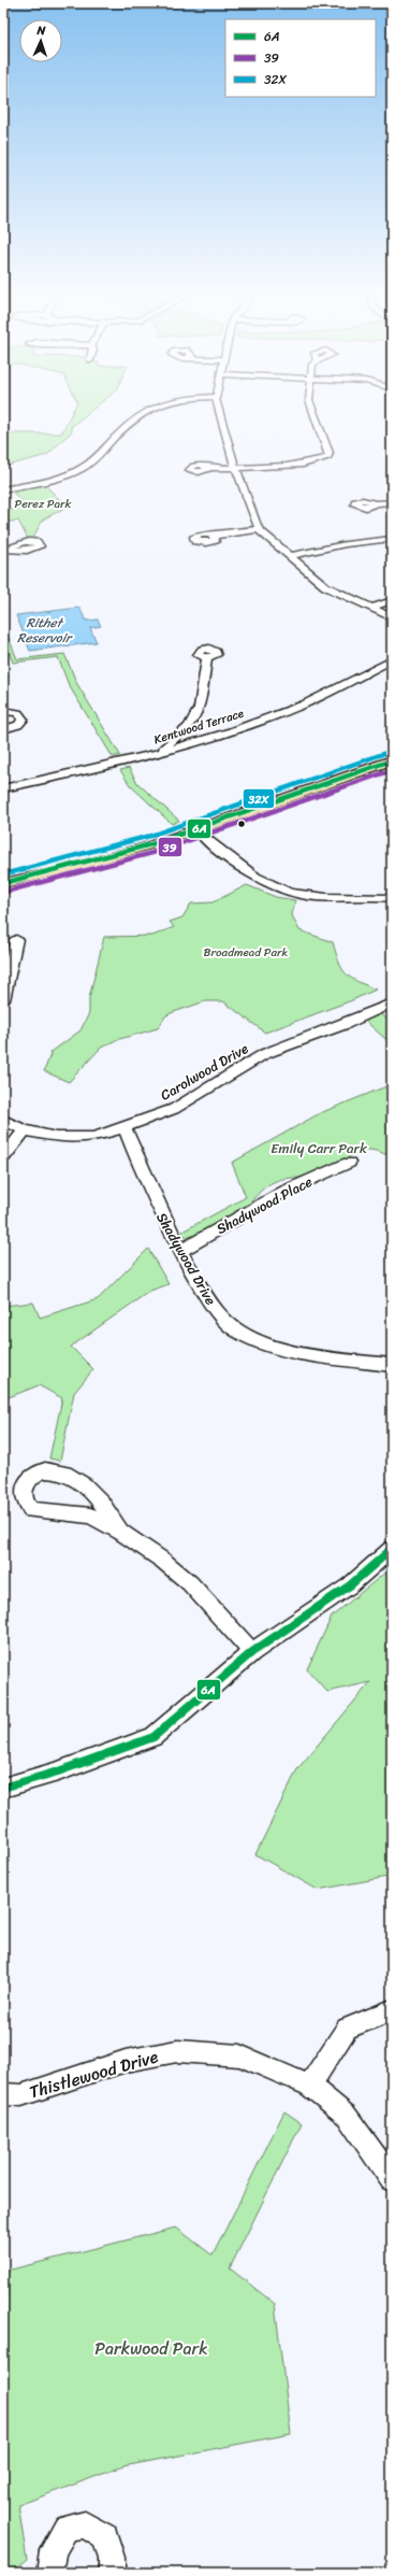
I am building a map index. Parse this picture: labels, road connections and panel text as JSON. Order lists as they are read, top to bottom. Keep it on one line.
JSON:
{"streets":{"street":["Kentwood Terrace","Carolwood Drive","Shadywood Place","Shadywood Drive","Thistlewood Drive"]},"crossings":[["Carolwood Drive","Shadywood Drive"],["Shadywood Place","Shadywood Drive"]],"water":["Rithet Reservoir"],"parks":["Perez Park","Broadmead Park","Emily Carr Park","Parkwood Park"],"lines":["transit line 32X","transit line 6A","transit line 39"],"legend":["6A","39","32X"],"north":"top"}
